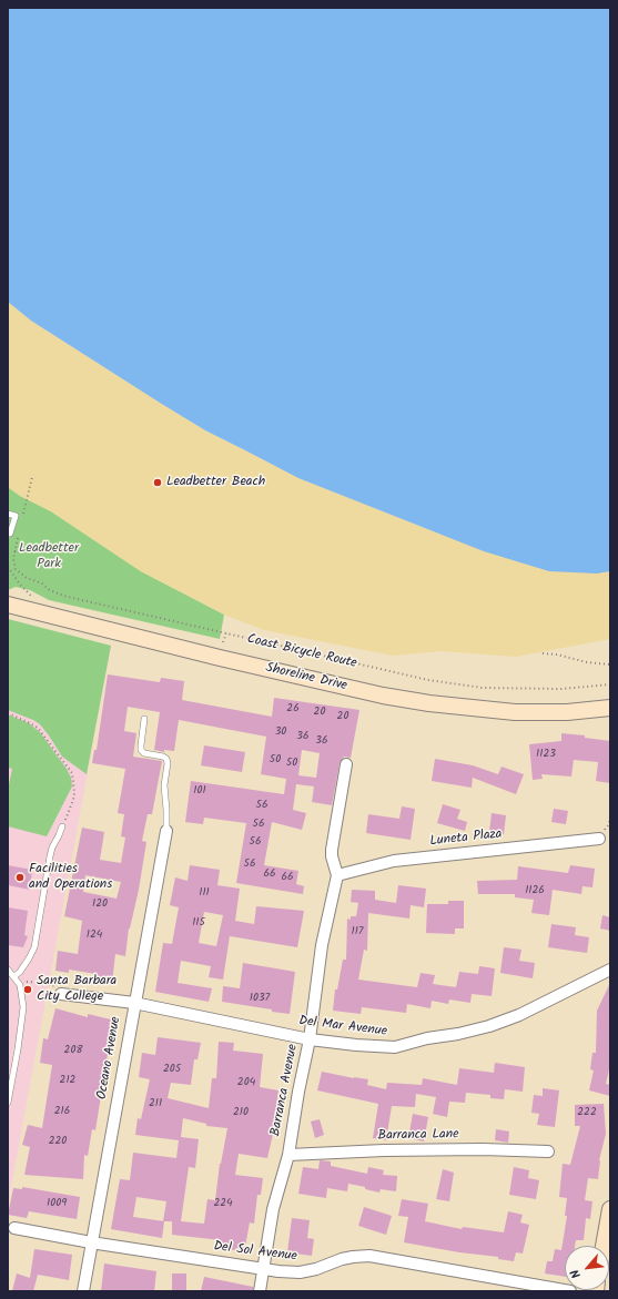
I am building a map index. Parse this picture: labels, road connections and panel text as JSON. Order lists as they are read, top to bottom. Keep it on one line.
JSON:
{"streets":{"main road":["Shoreline Drive"],"street":["Luneta Plaza","Del Mar Avenue","Oceano Avenue","Barranca Avenue","Barranca Lane","Del Sol Avenue"]},"crossings":[["Luneta Plaza","Barranca Avenue"],["Del Mar Avenue","Oceano Avenue"],["Del Mar Avenue","Barranca Avenue"],["Oceano Avenue","Del Sol Avenue"],["Barranca Avenue","Barranca Lane"],["Barranca Avenue","Del Sol Avenue"]],"parks":["Leadbetter Park"],"places":["Leadbetter Beach","Facilities and Operations","Santa Barbara City College"],"house_numbers":["26","20","20","30","36","36","1123","50","50","101","56","56","56","56","66","66","1126","111","120","115","117","124","1037","208","205","212","204","211","216","210","222","220","1009","224"],"north":"bottom left"}
